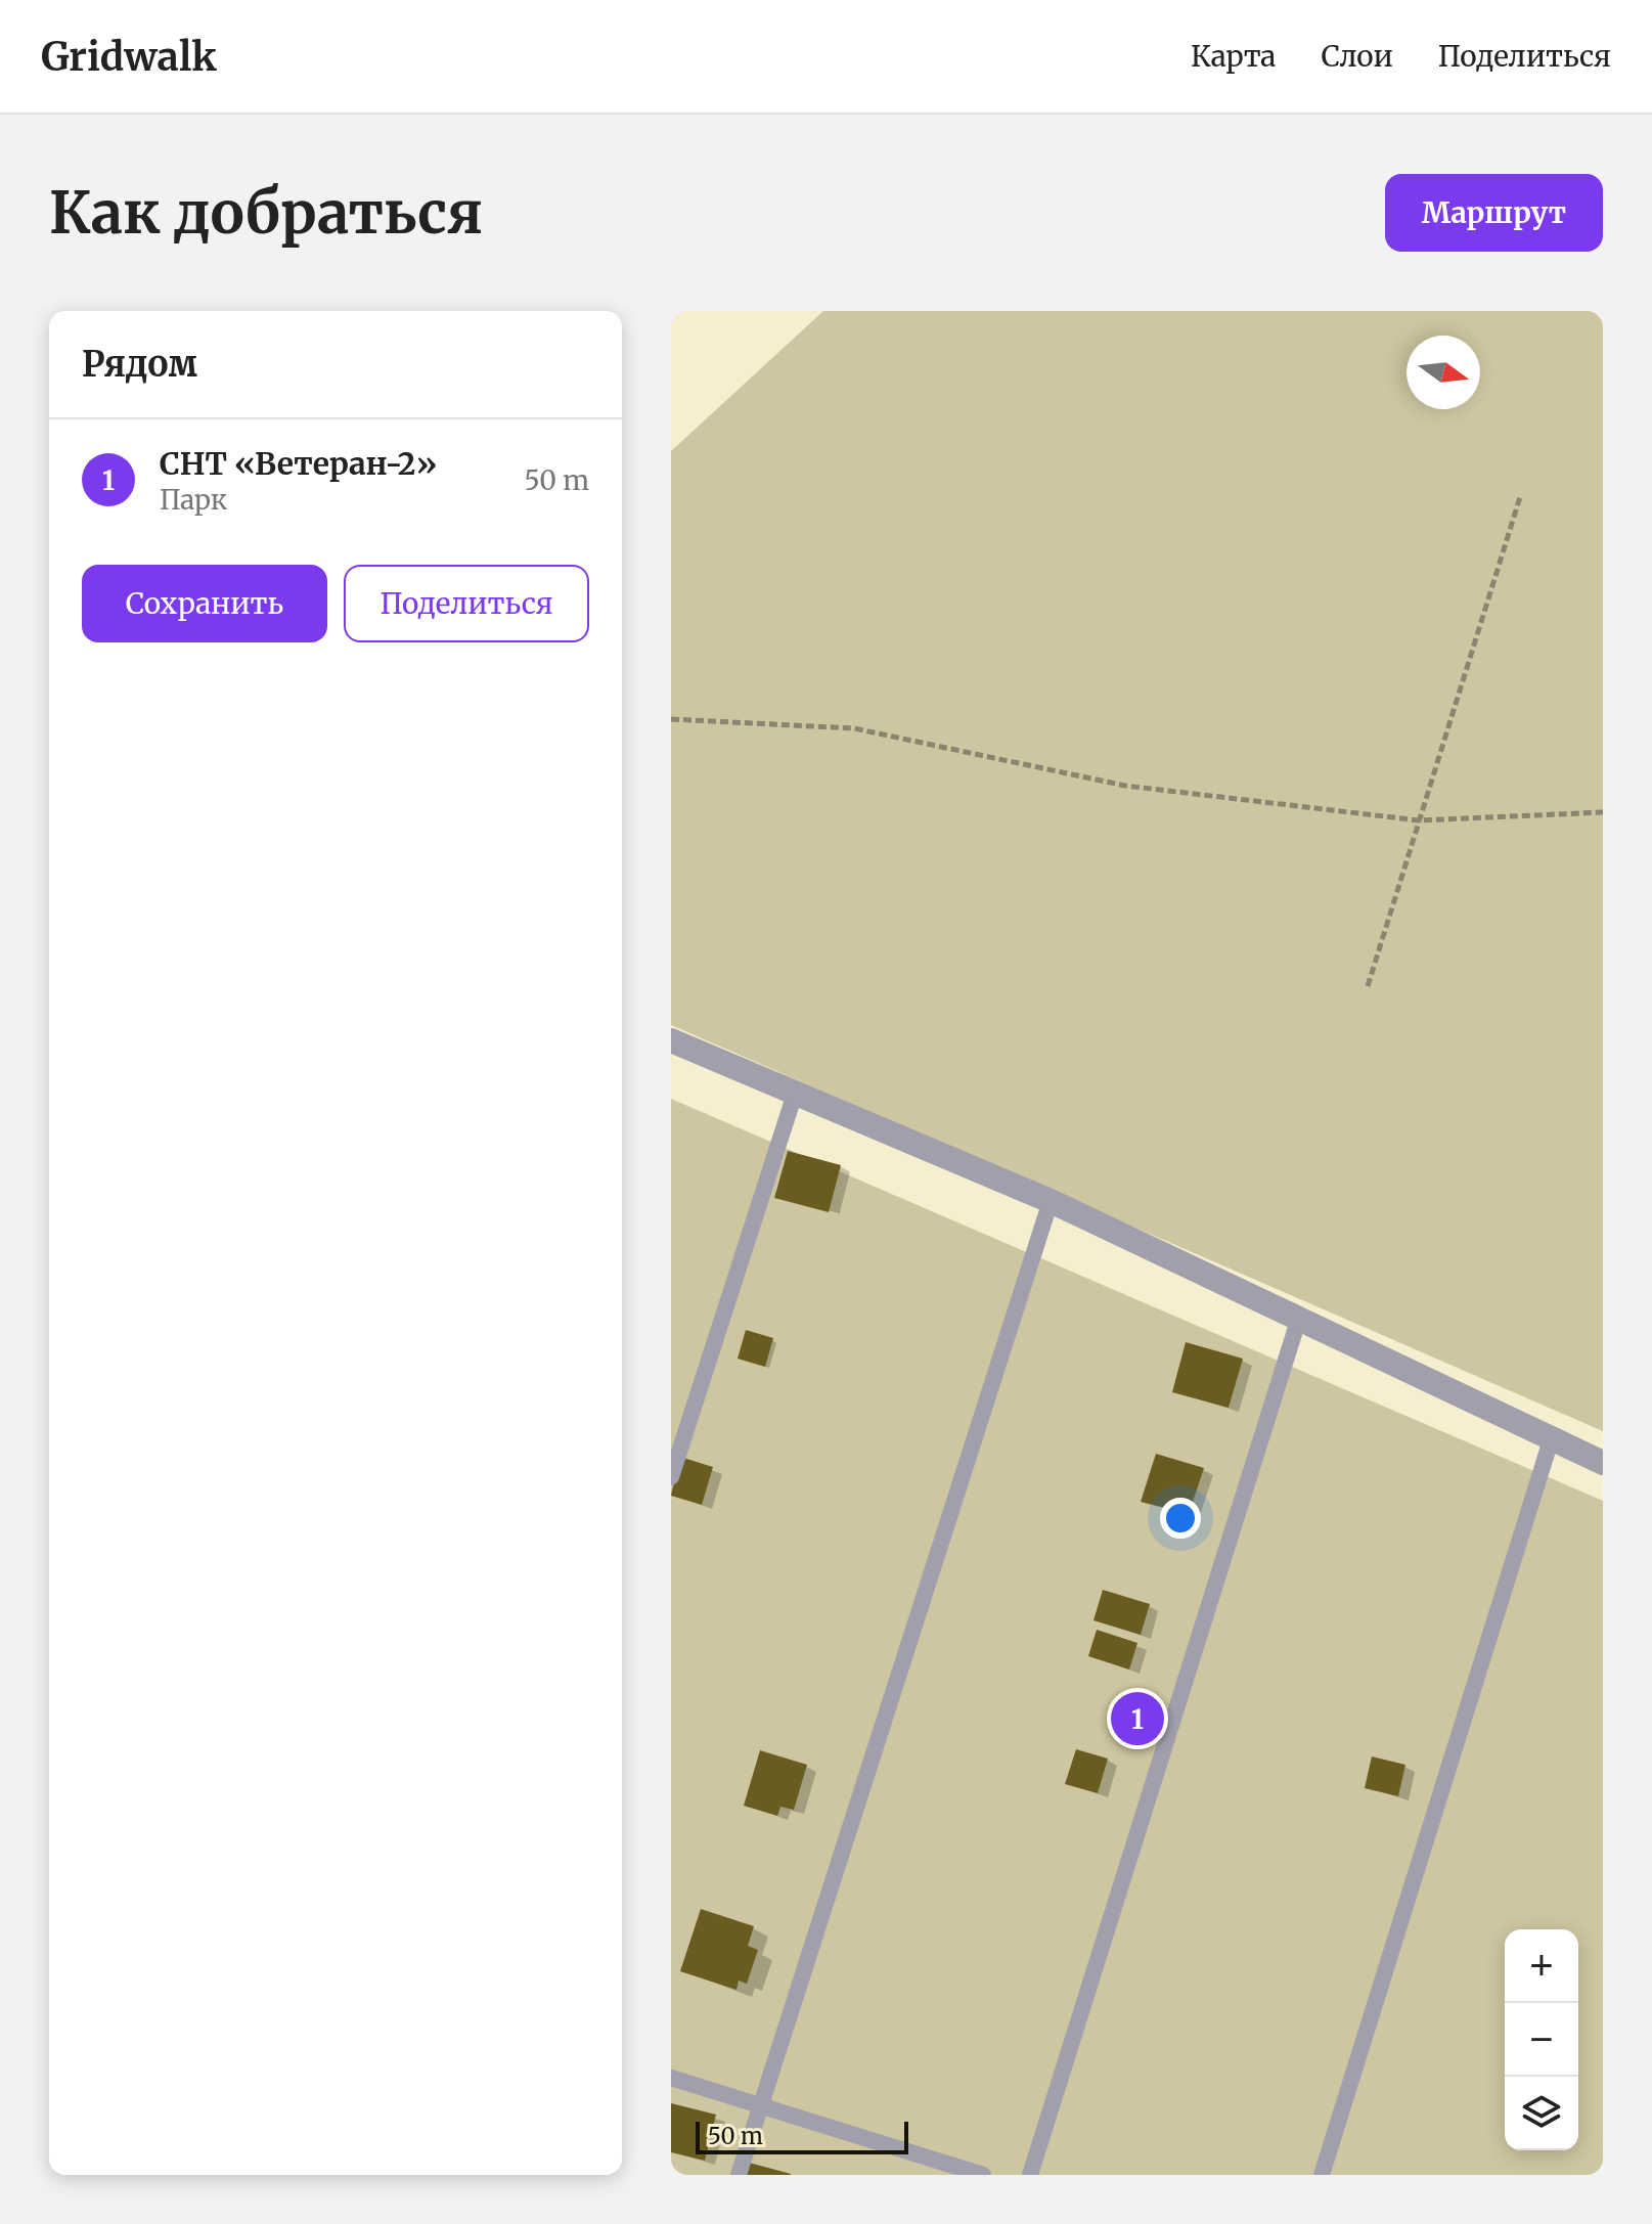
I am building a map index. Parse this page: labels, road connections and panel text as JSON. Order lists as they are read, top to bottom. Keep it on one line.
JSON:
{"scale_bar":"50 m","north":"right","page":{"header":"Gridwalk","nav":["Карта","Слои","Поделиться"],"buttons":["Маршрут",["Сохранить","Поделиться"]],"title":"Как добраться","heading":"Рядом","list":[{"mark":"1","name":"СНТ «Ветеран-2»","note":"Парк","value":"50 m"}],"pins":"1","map_buttons":["+","−"],"scale":"50 m"}}
